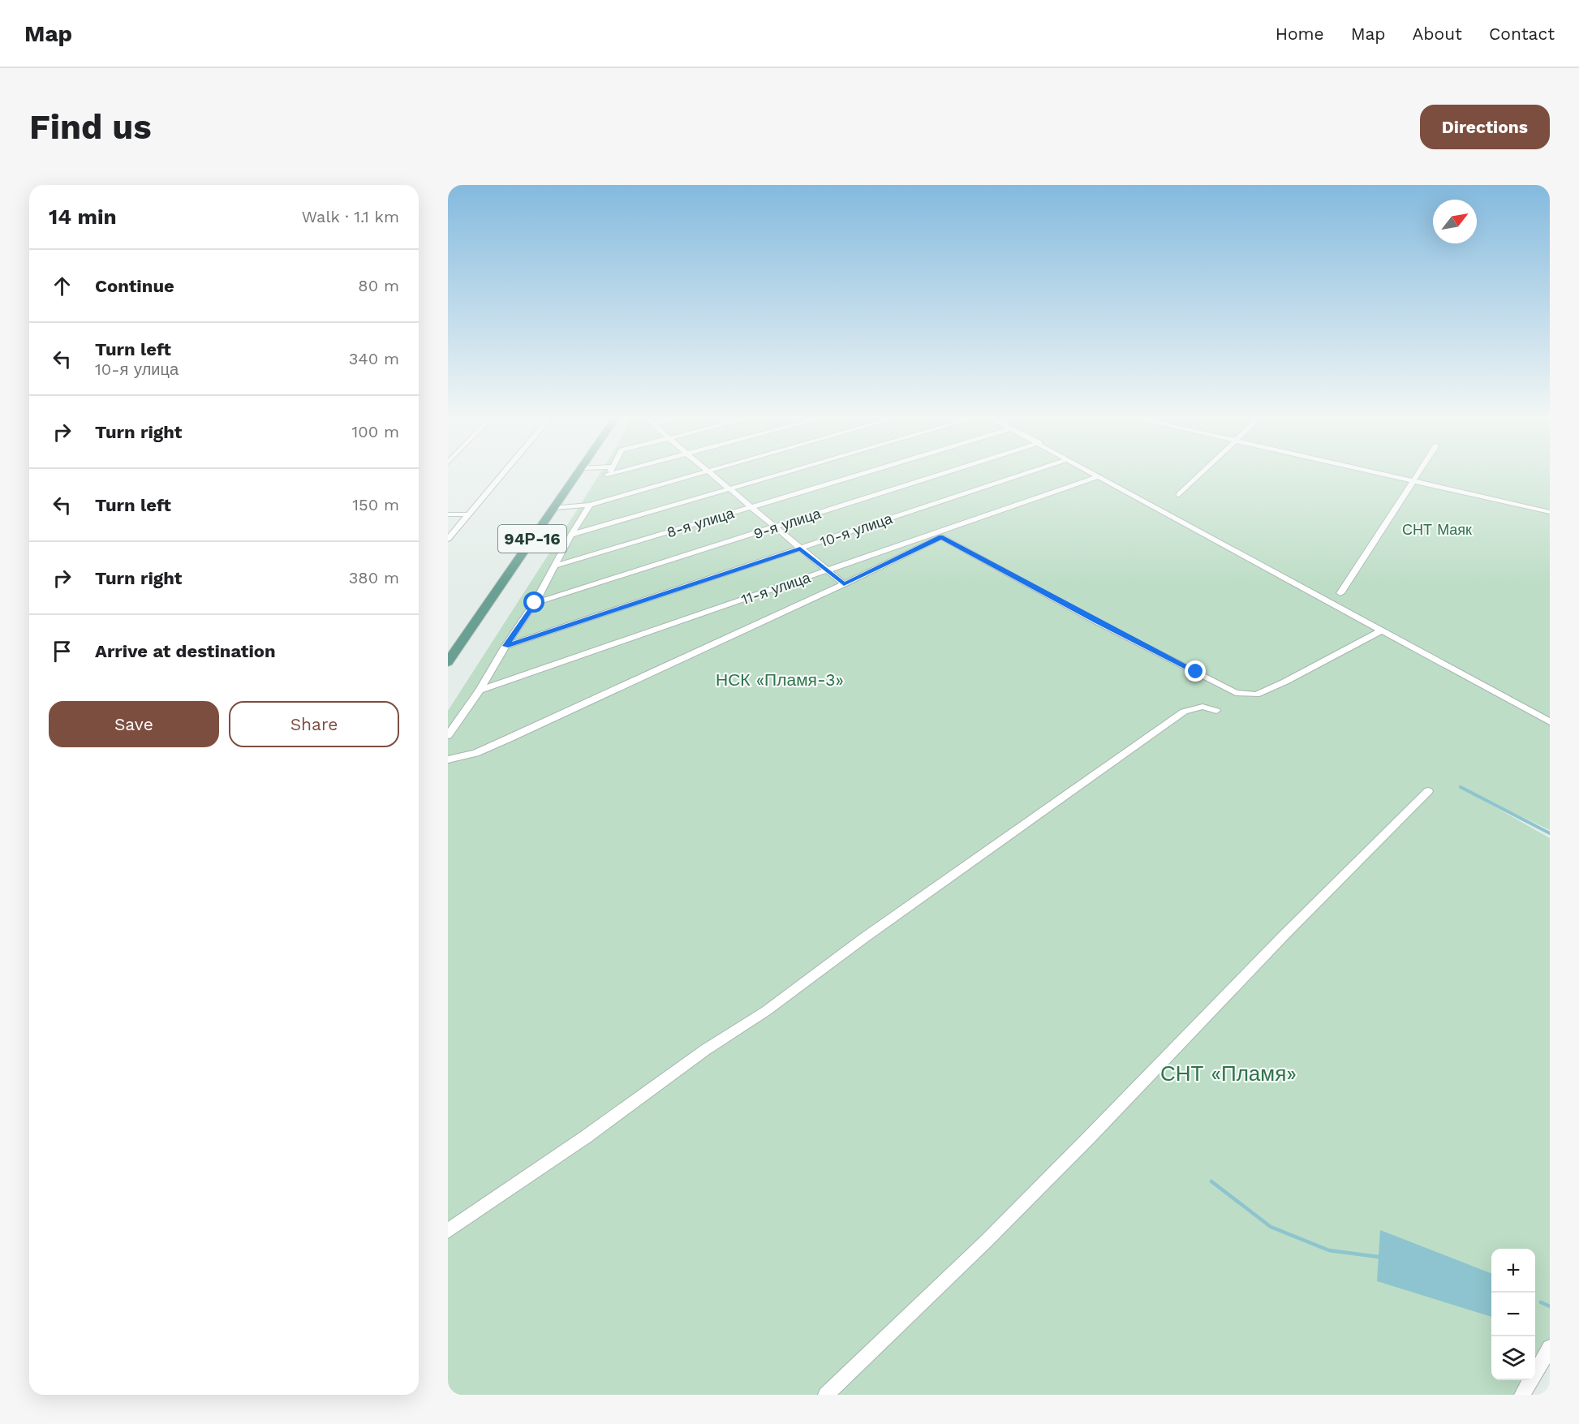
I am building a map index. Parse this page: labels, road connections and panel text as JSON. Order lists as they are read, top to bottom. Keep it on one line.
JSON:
{"streets":{"main road":["94Р-16"],"street":["8-я улица","9-я улица","10-я улица","11-я улица"]},"parks":["СНТ Маяк","НСК «Пламя-3»","СНТ «Пламя»"],"north":"top right","page":{"header":"Map","nav":["Home","Map","About","Contact"],"buttons":["Directions",["Save","Share"]],"title":"Find us","heading":["14 min","Walk · 1.1 km"],"list":[["Continue","80 m"],["Turn left","10-я улица","340 m"],["Turn right","100 m"],["Turn left","150 m"],["Turn right","380 m"],"Arrive at destination"],"map_buttons":["+","−"]}}
